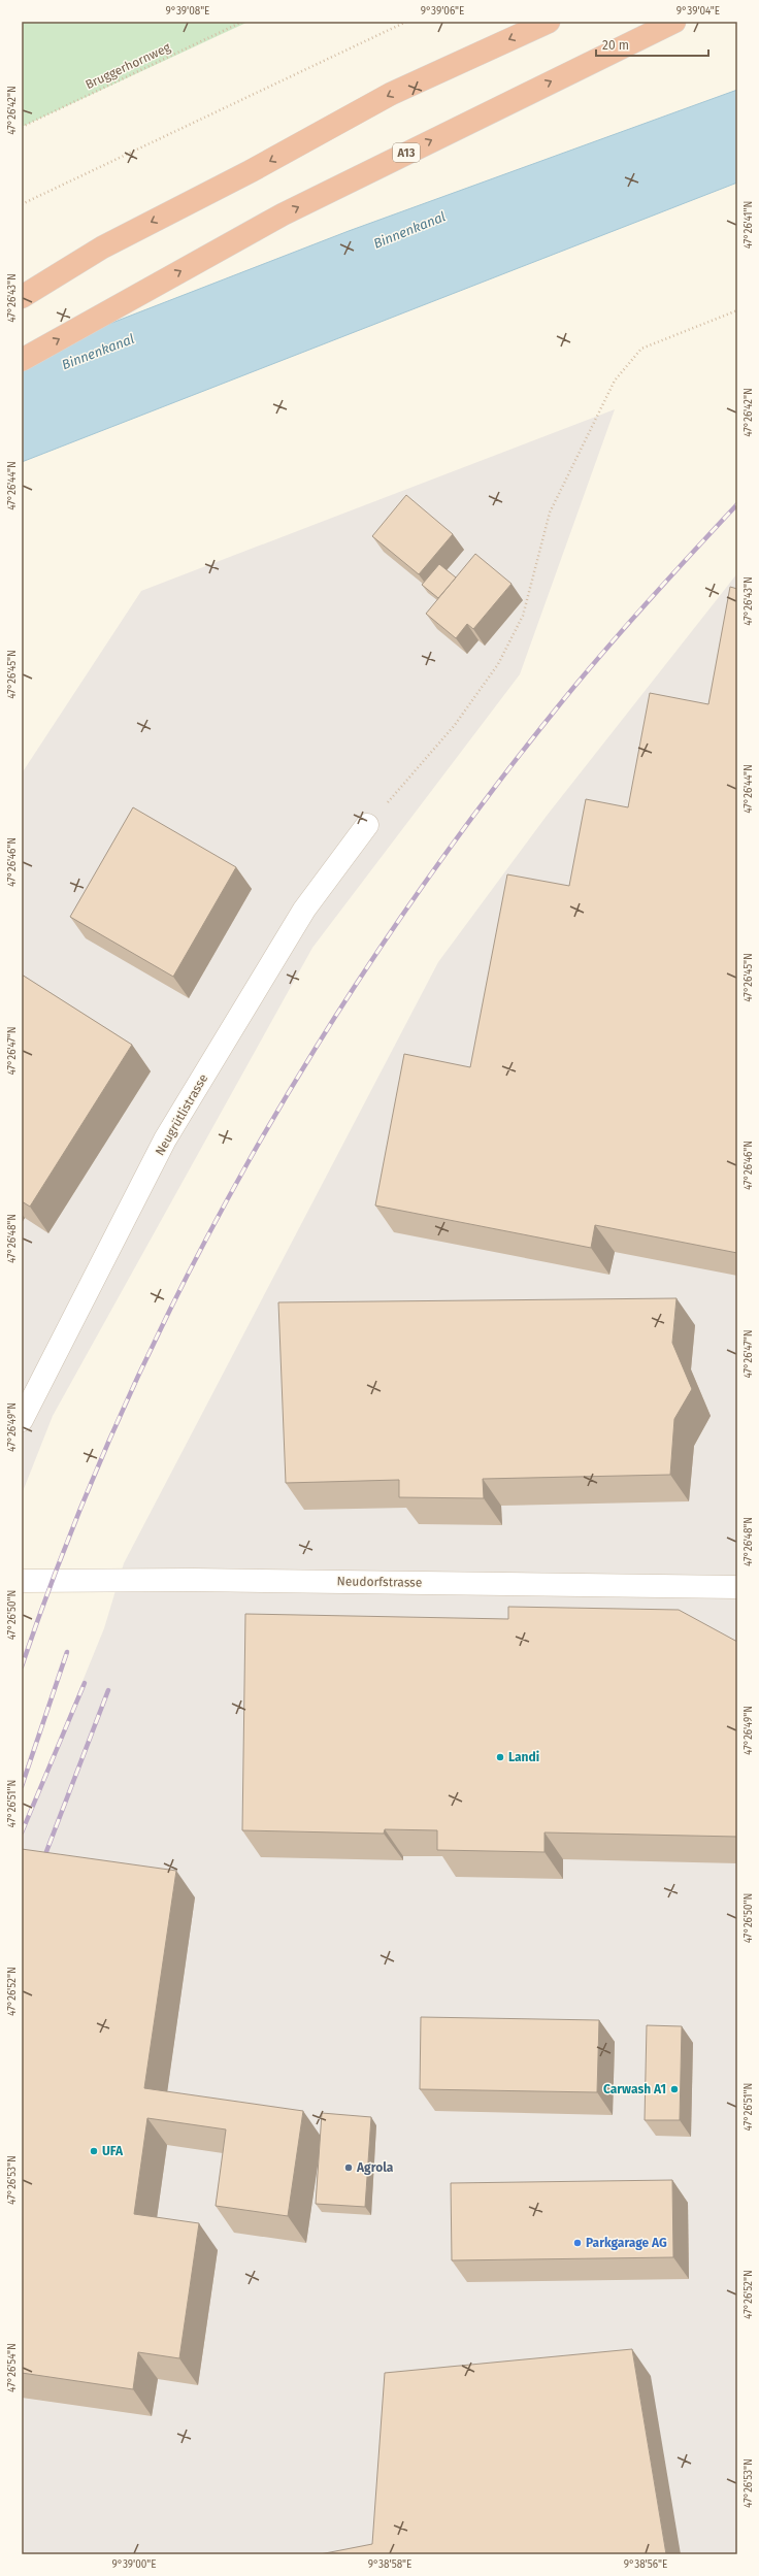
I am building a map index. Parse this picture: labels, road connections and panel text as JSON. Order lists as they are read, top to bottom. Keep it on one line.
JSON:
{"streets":{"highway":["A13"],"main road":["Neugrütlistrasse","Neudorfstrasse"],"path":["Bruggerhornweg"]},"water":["Binnenkanal"],"places":["Landi","Carwash A1","UFA","Agrola","Parkgarage AG"],"scale_bar":"20 m","coordinates":["9°39'08\"E","9°39'06\"E","9°39'04\"E","47°26'42\"N","47°26'41\"N","47°26'43\"N","47°26'44\"N","47°26'45\"N","47°26'46\"N","47°26'47\"N","47°26'48\"N","47°26'49\"N","47°26'50\"N","47°26'51\"N","47°26'52\"N","47°26'53\"N","47°26'54\"N","9°39'00\"E","9°38'58\"E","9°38'56\"E"]}
